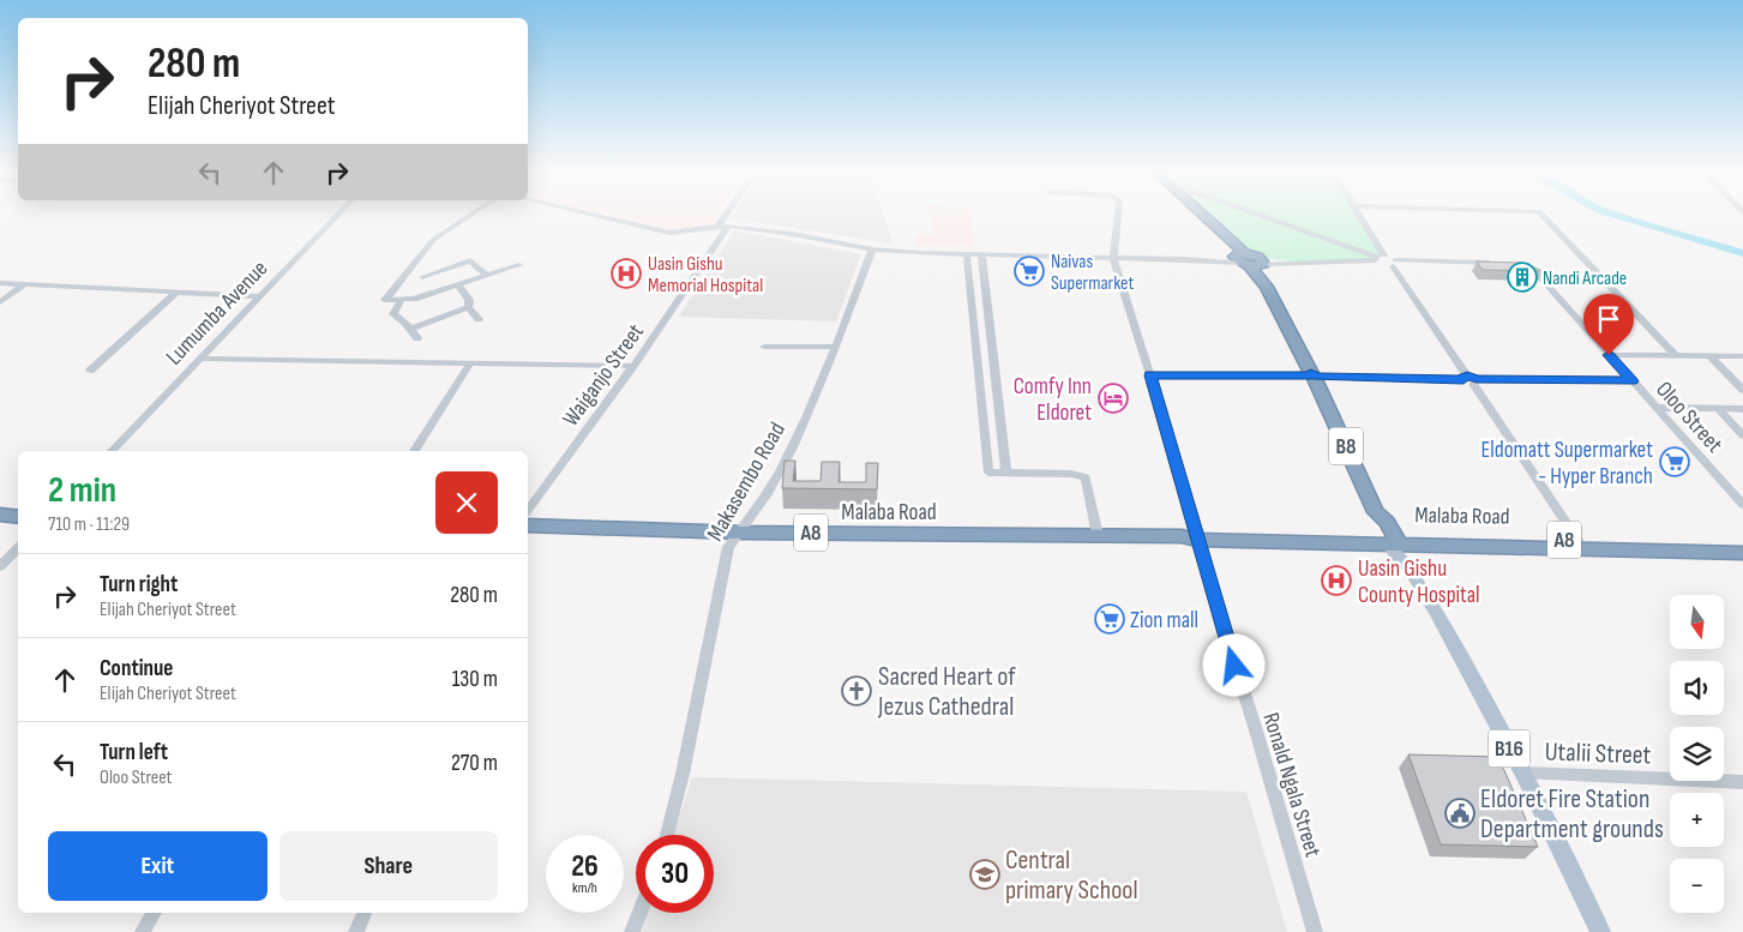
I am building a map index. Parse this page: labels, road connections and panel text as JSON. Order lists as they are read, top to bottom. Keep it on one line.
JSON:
{"streets":{"highway":["B8","Malaba Road","A8"],"main road":["B16"],"street":["Lumumba Avenue","Waiganjo Street","Oloo Street","Makasembo Road","Utalii Street","Ronald Ngala Street"]},"crossings":[["B8","Malaba Road"],["B8","A8"],["B8","B16"],["Makasembo Road","Malaba Road"],["Malaba Road","A8"],["Malaba Road","B16"],["Malaba Road","Ronald Ngala Street"],["A8","B16"],["B16","Utalii Street"]],"places":{"supermarket":["Naivas Supermarket","Eldomatt Supermarket - Hyper Branch","Zion mall"],"hospital":["Uasin Gishu Memorial Hospital","Uasin Gishu County Hospital"],"building":["Nandi Arcade"],"hotel":["Comfy Inn Eldoret"],"church":["Sacred Heart of Jezus Cathedral"],"public building":["Eldoret Fire Station Department grounds"],"school or university":["Central primary School"]},"north":"bottom","page":{"turn":["280 m","Elijah Cheriyot Street"],"heading":["2 min","710 m · 11:29"],"list":[{"name":"Turn right","note":"Elijah Cheriyot Street","value":"280 m"},{"name":"Continue","note":"Elijah Cheriyot Street","value":"130 m"},{"name":"Turn left","note":"Oloo Street","value":"270 m"}],"map_buttons":["+","−"],"buttons":["Exit","Share"],"speed":"26 km/h","limit":"30"}}
